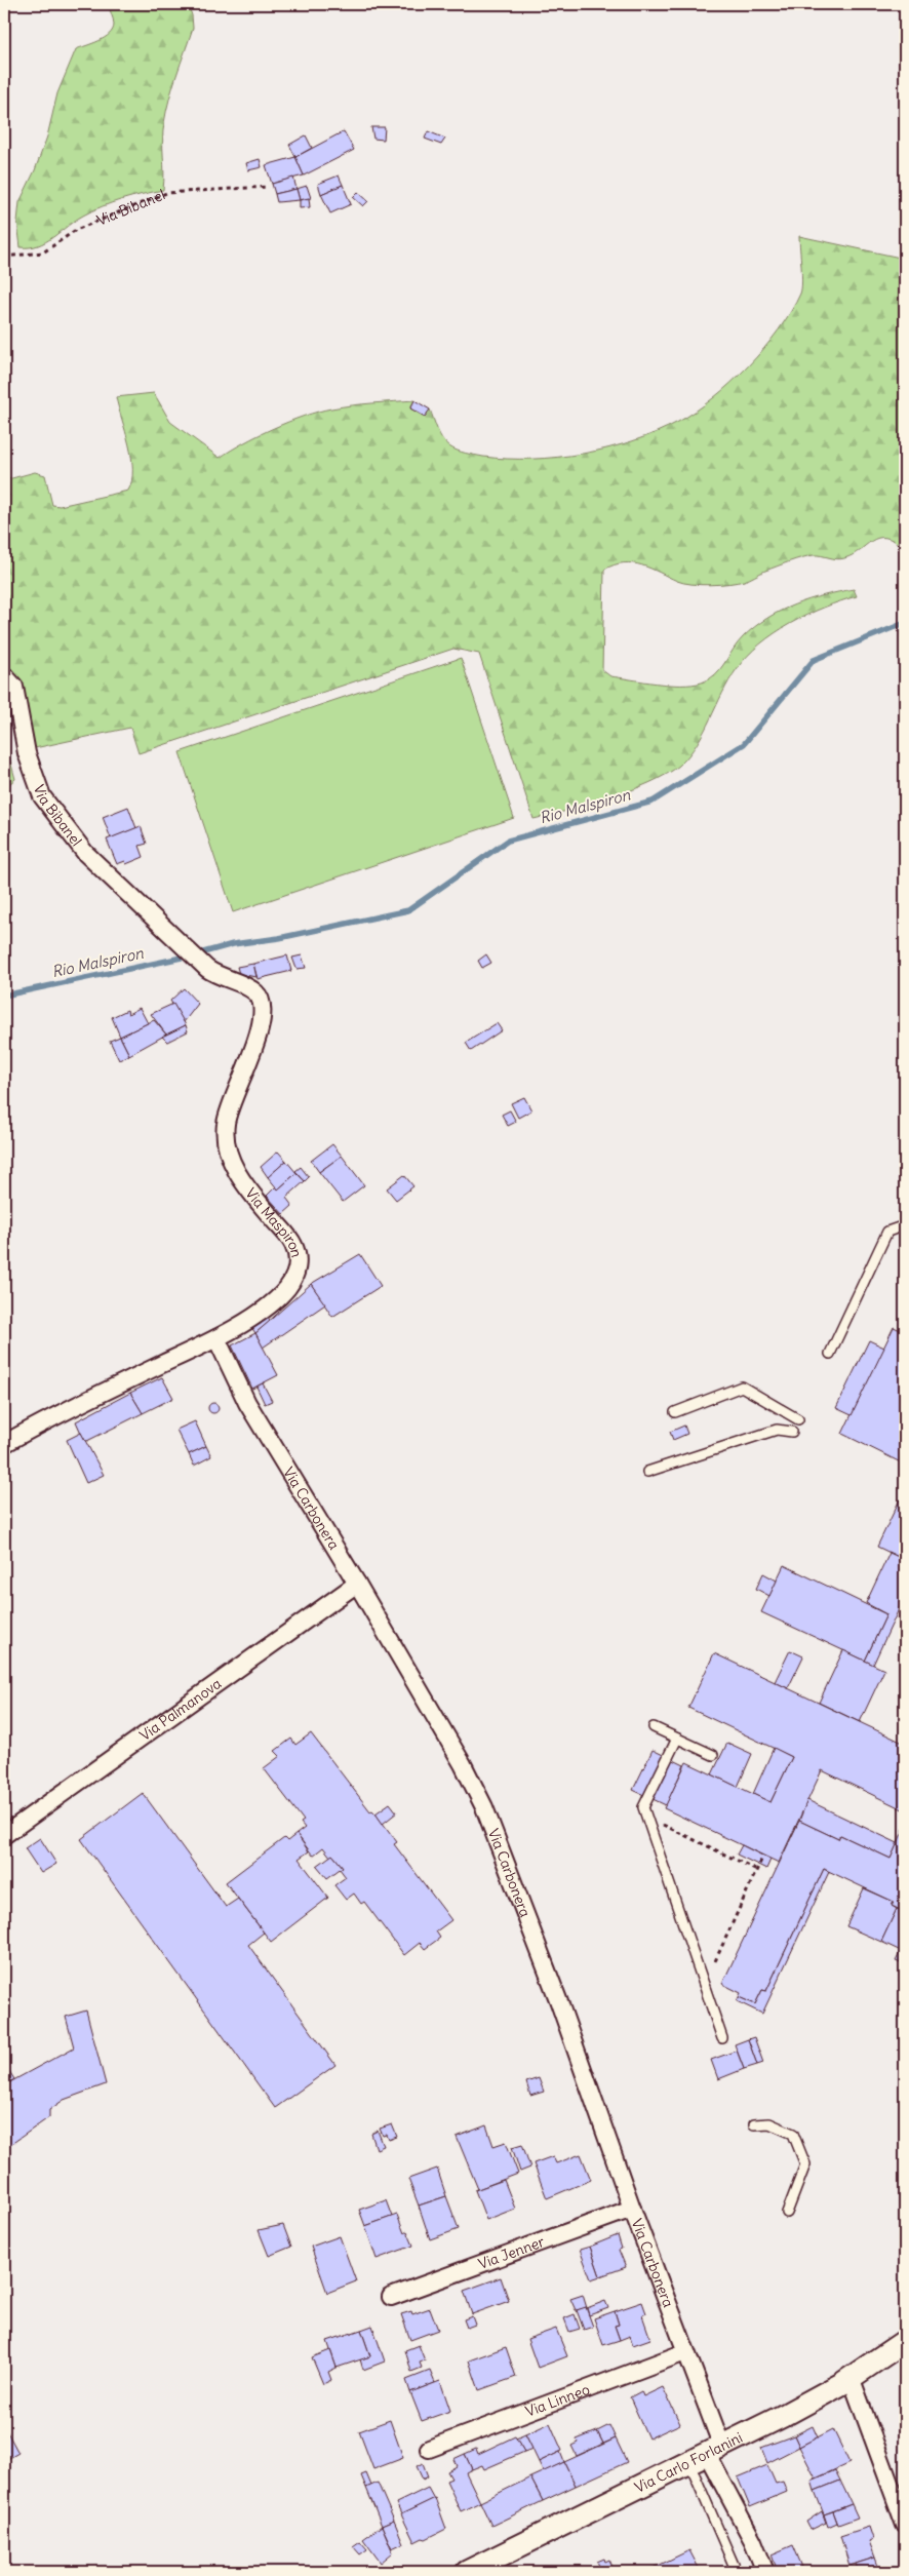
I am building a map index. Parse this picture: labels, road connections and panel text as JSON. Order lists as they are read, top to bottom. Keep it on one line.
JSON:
{"streets":{"street":["Via Bibanel","Via Maspiron","Via Carbonera","Via Palmanova","Via Jenner","Via Linneo","Via Carlo Forlanini"]},"crossings":[["Via Bibanel","Via Maspiron"],["Via Maspiron","Via Carbonera"],["Via Carbonera","Via Palmanova"],["Via Carbonera","Via Jenner"],["Via Carbonera","Via Linneo"],["Via Carbonera","Via Carlo Forlanini"]],"water":["Rio Malspiron"]}
